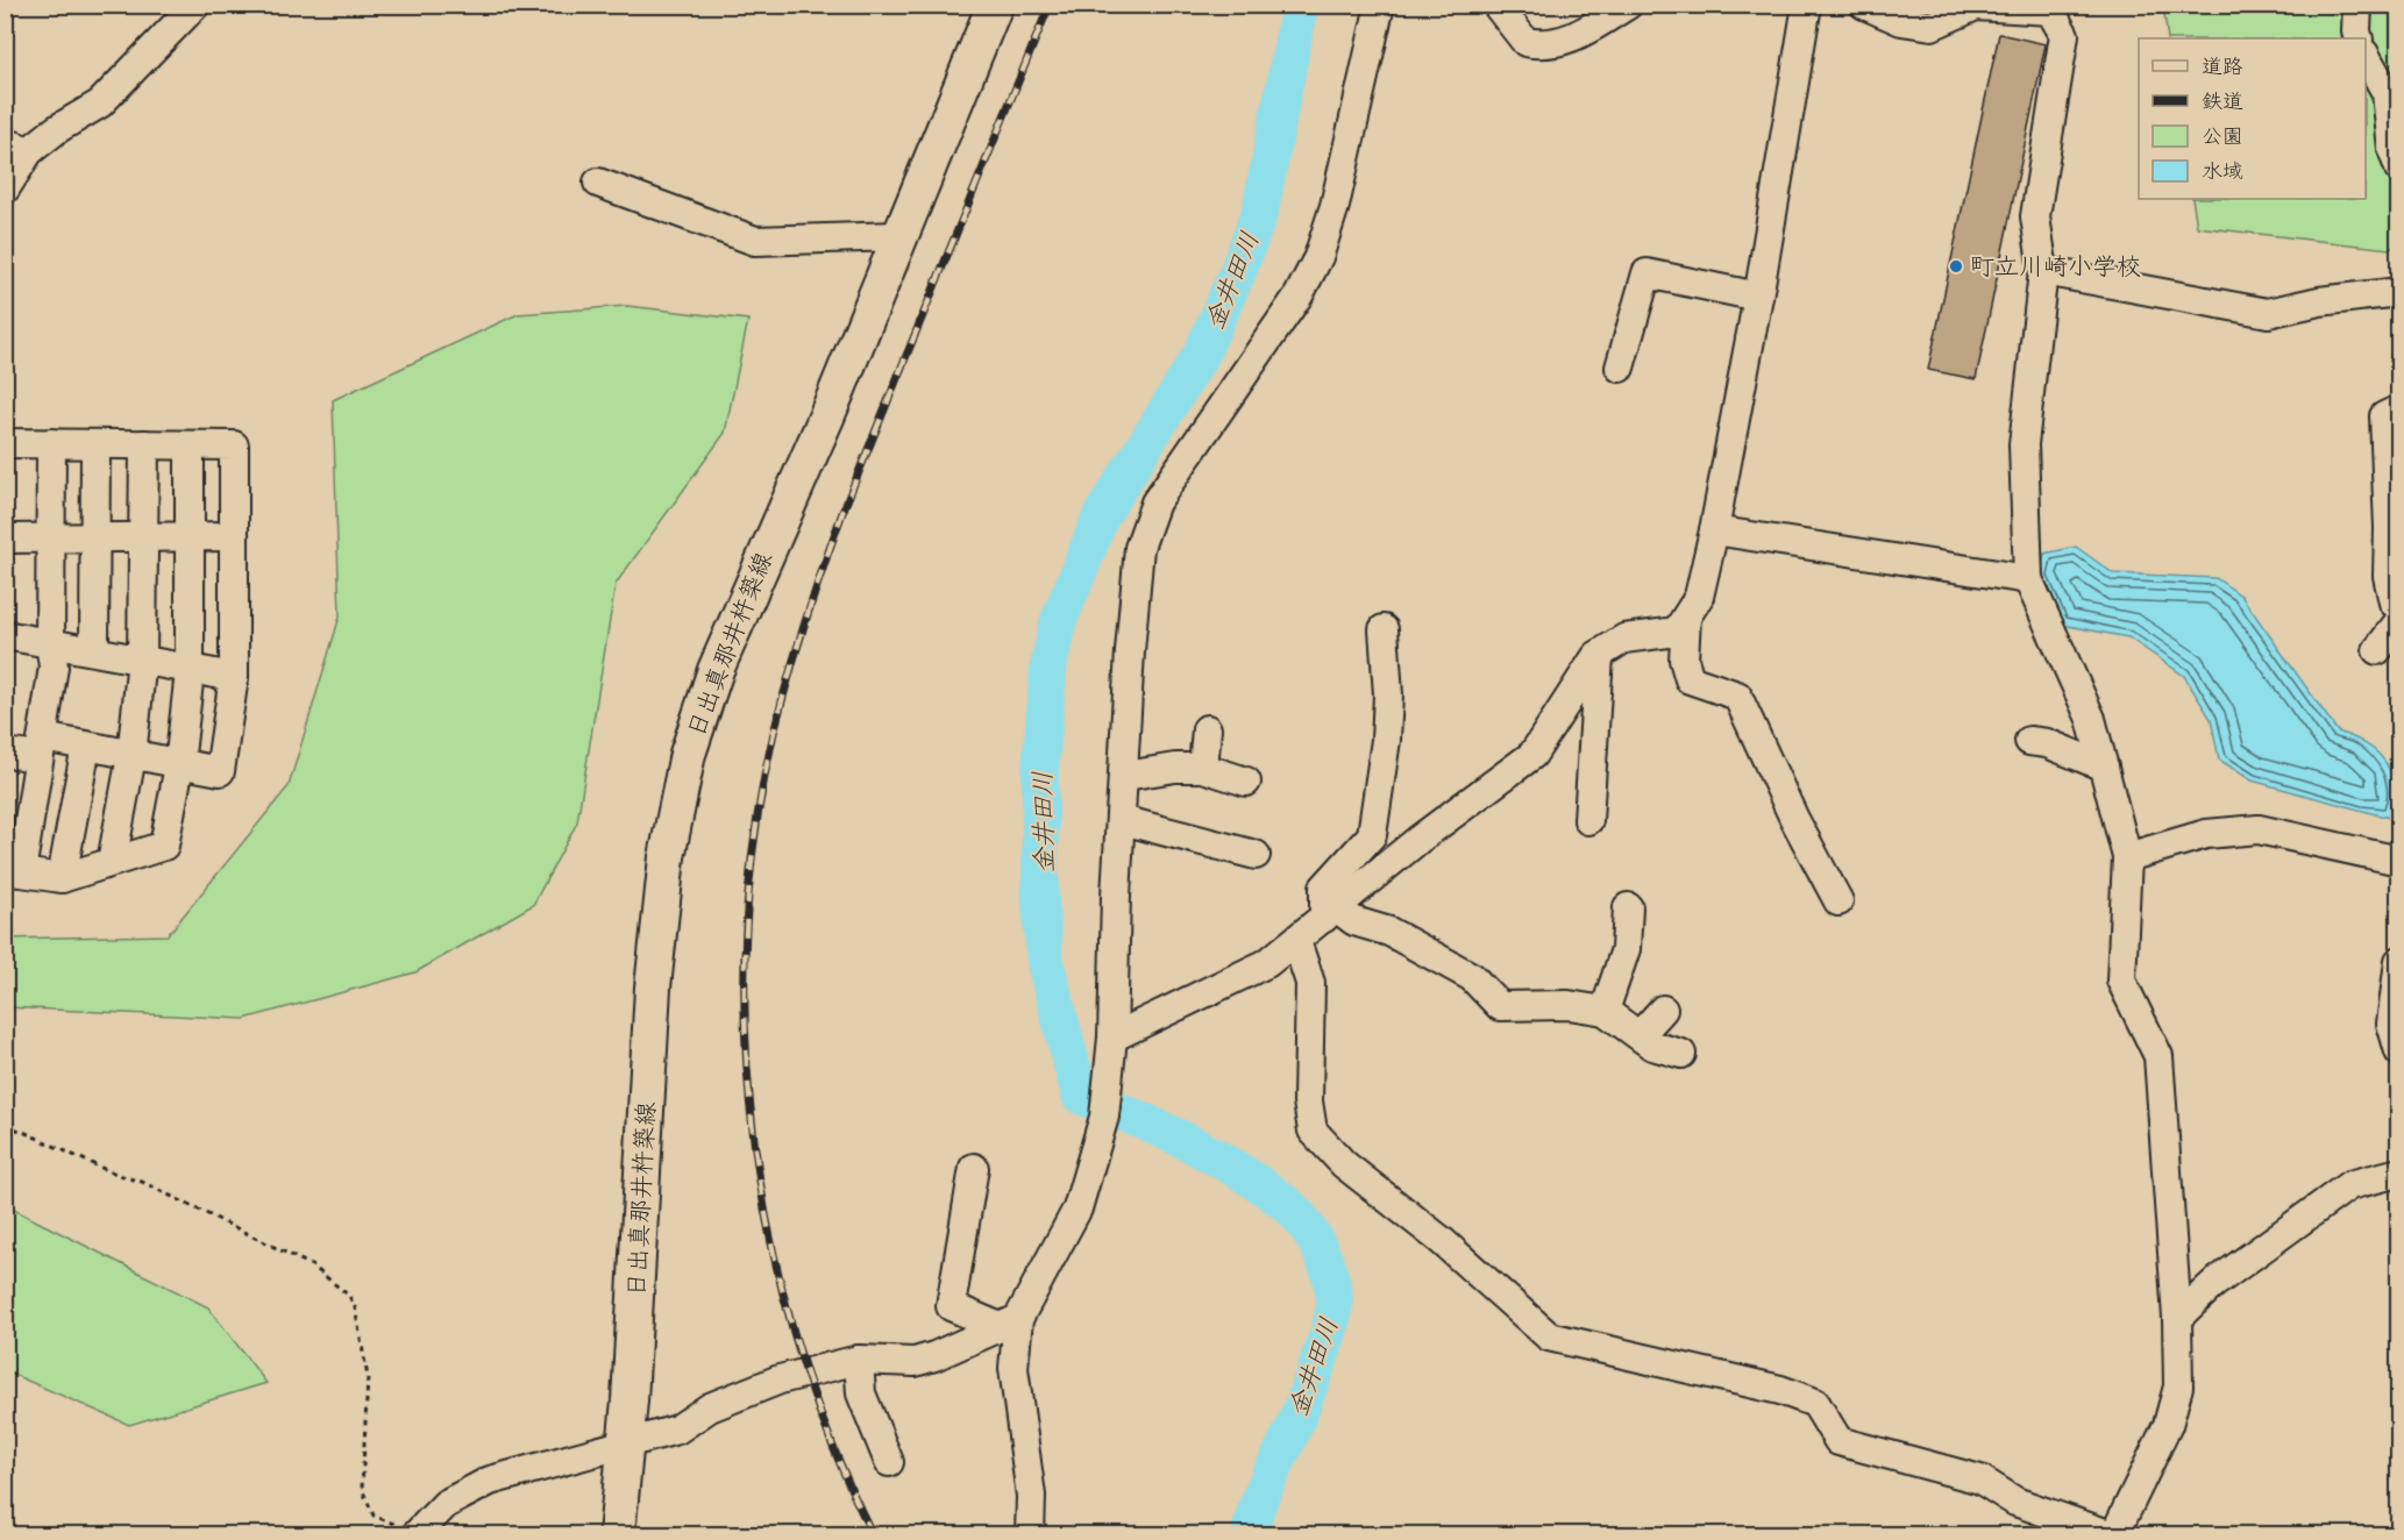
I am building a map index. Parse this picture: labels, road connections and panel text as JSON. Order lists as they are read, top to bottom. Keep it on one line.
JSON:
{"streets":{"main road":["日出真那井杵築線"]},"water":["金井田川"],"places":["町立川崎小学校"],"legend":["道路","鉄道","公園","水域"]}
